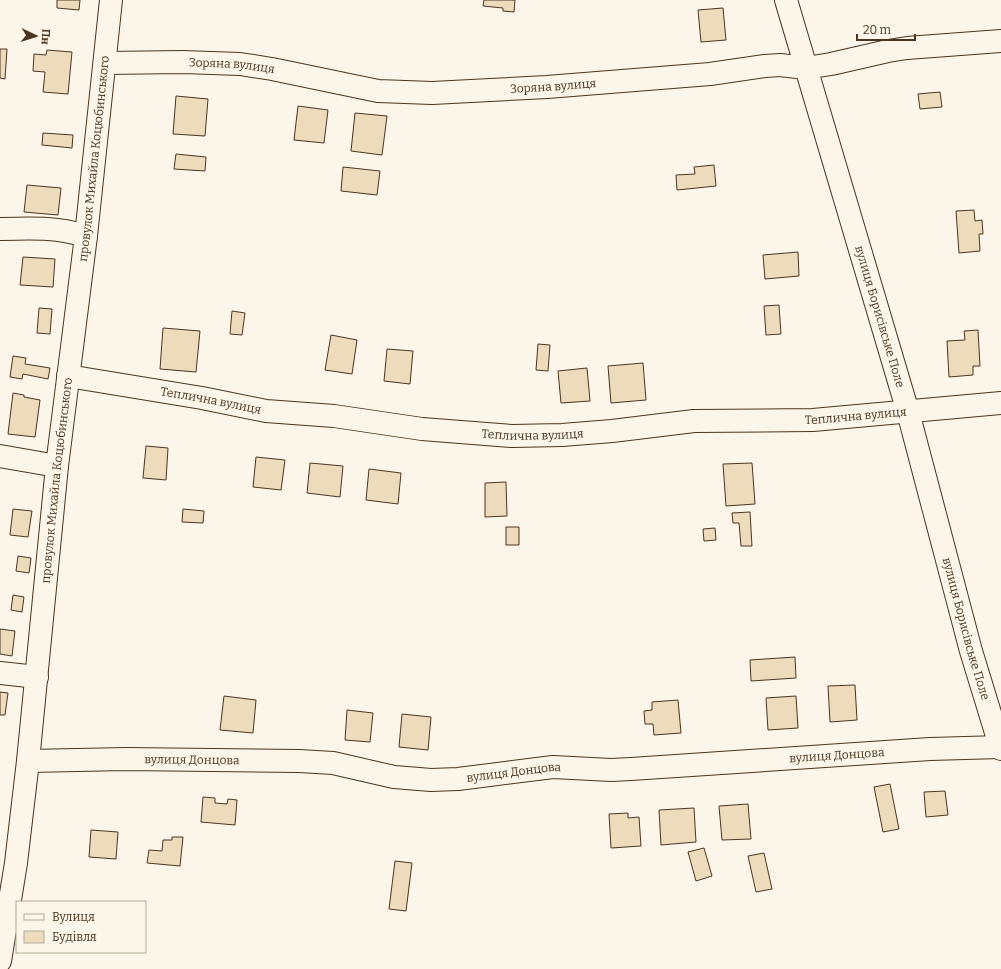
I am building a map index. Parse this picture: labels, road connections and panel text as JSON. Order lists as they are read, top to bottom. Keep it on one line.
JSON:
{"streets":{"street":["Зоряна вулиця","провулок Михайла Коцюбинського","вулиця Борисівське Поле","Теплична вулиця","вулиця Донцова"]},"crossings":[["Зоряна вулиця","провулок Михайла Коцюбинського"],["Зоряна вулиця","вулиця Борисівське Поле"],["провулок Михайла Коцюбинського","Теплична вулиця"],["провулок Михайла Коцюбинського","вулиця Донцова"],["вулиця Борисівське Поле","Теплична вулиця"],["вулиця Борисівське Поле","вулиця Донцова"]],"legend":["Вулиця","Будівля"],"scale_bar":"20 m","north":"right"}
